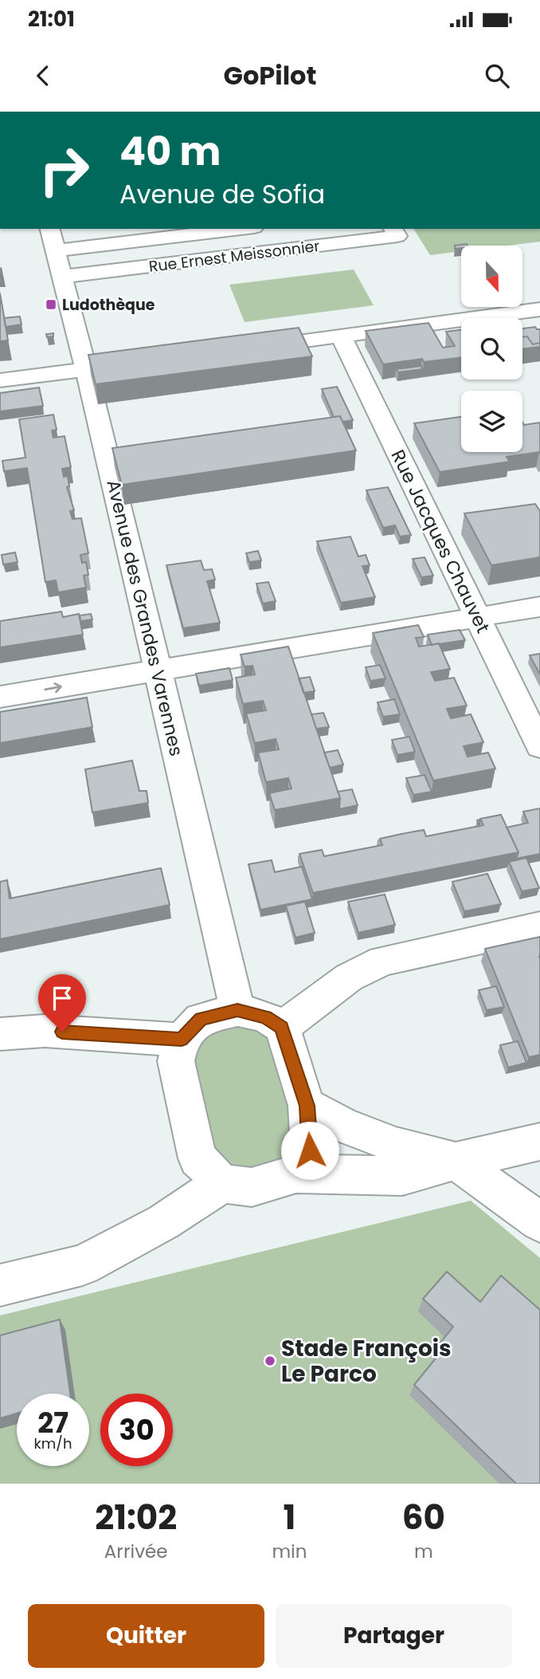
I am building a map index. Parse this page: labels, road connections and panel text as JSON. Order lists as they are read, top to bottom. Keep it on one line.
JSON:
{"streets":{"street":["Rue Ernest Meissonnier","Rue Jacques Chauvet","Avenue des Grandes Varennes"]},"crossings":[["Rue Ernest Meissonnier","Avenue des Grandes Varennes"]],"places":{"transit":["Ludothèque"],"other":["Stade François Le Parco"]},"north":"bottom","page":{"status":"21:01","header":"GoPilot","turn":["40 m","Avenue de Sofia"],"speed":"27 km/h","limit":"30","eta":["21:02","Arrivée","1","min","60","m"],"buttons":["Quitter","Partager"]}}
